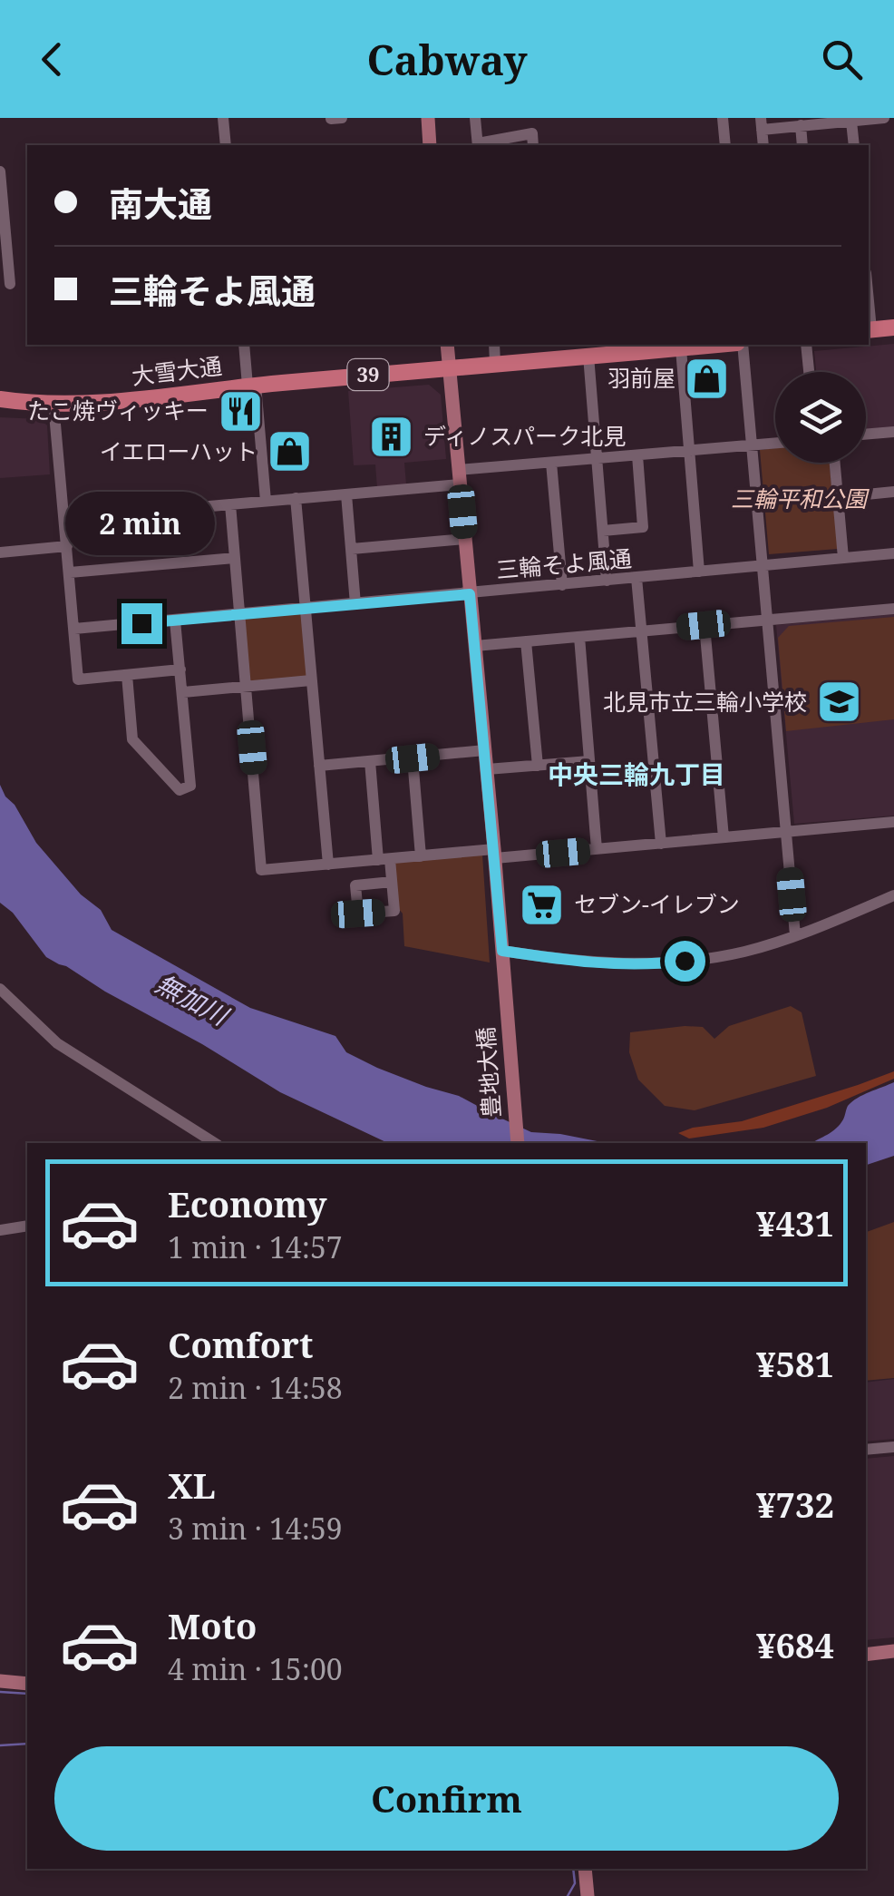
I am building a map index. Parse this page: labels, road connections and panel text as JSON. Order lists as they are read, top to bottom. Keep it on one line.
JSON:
{"streets":{"highway":["大雪大通","39"],"main road":["豊地大橋"],"street":["三輪そよ風通"]},"crossings":[["大雪大通","豊地大橋"],["三輪そよ風通","豊地大橋"]],"districts":["中央三輪九丁目"],"water":["無加川"],"parks":["三輪平和公園"],"places":{"shop":["羽前屋","イエローハット"],"restaurant":["たこ焼ヴィッキー"],"building":["ディノスパーク北見"],"school or university":["北見市立三輪小学校"],"supermarket":["セブン-イレブン"]},"page":{"header":"Cabway","banner":["南大通","三輪そよ風通"],"bubble":"2 min","list":[{"name":"Economy","note":"1 min · 14:57","value":"¥431"},{"name":"Comfort","note":"2 min · 14:58","value":"¥581"},{"name":"XL","note":"3 min · 14:59","value":"¥732"},{"name":"Moto","note":"4 min · 15:00","value":"¥684"}],"buttons":"Confirm"}}
